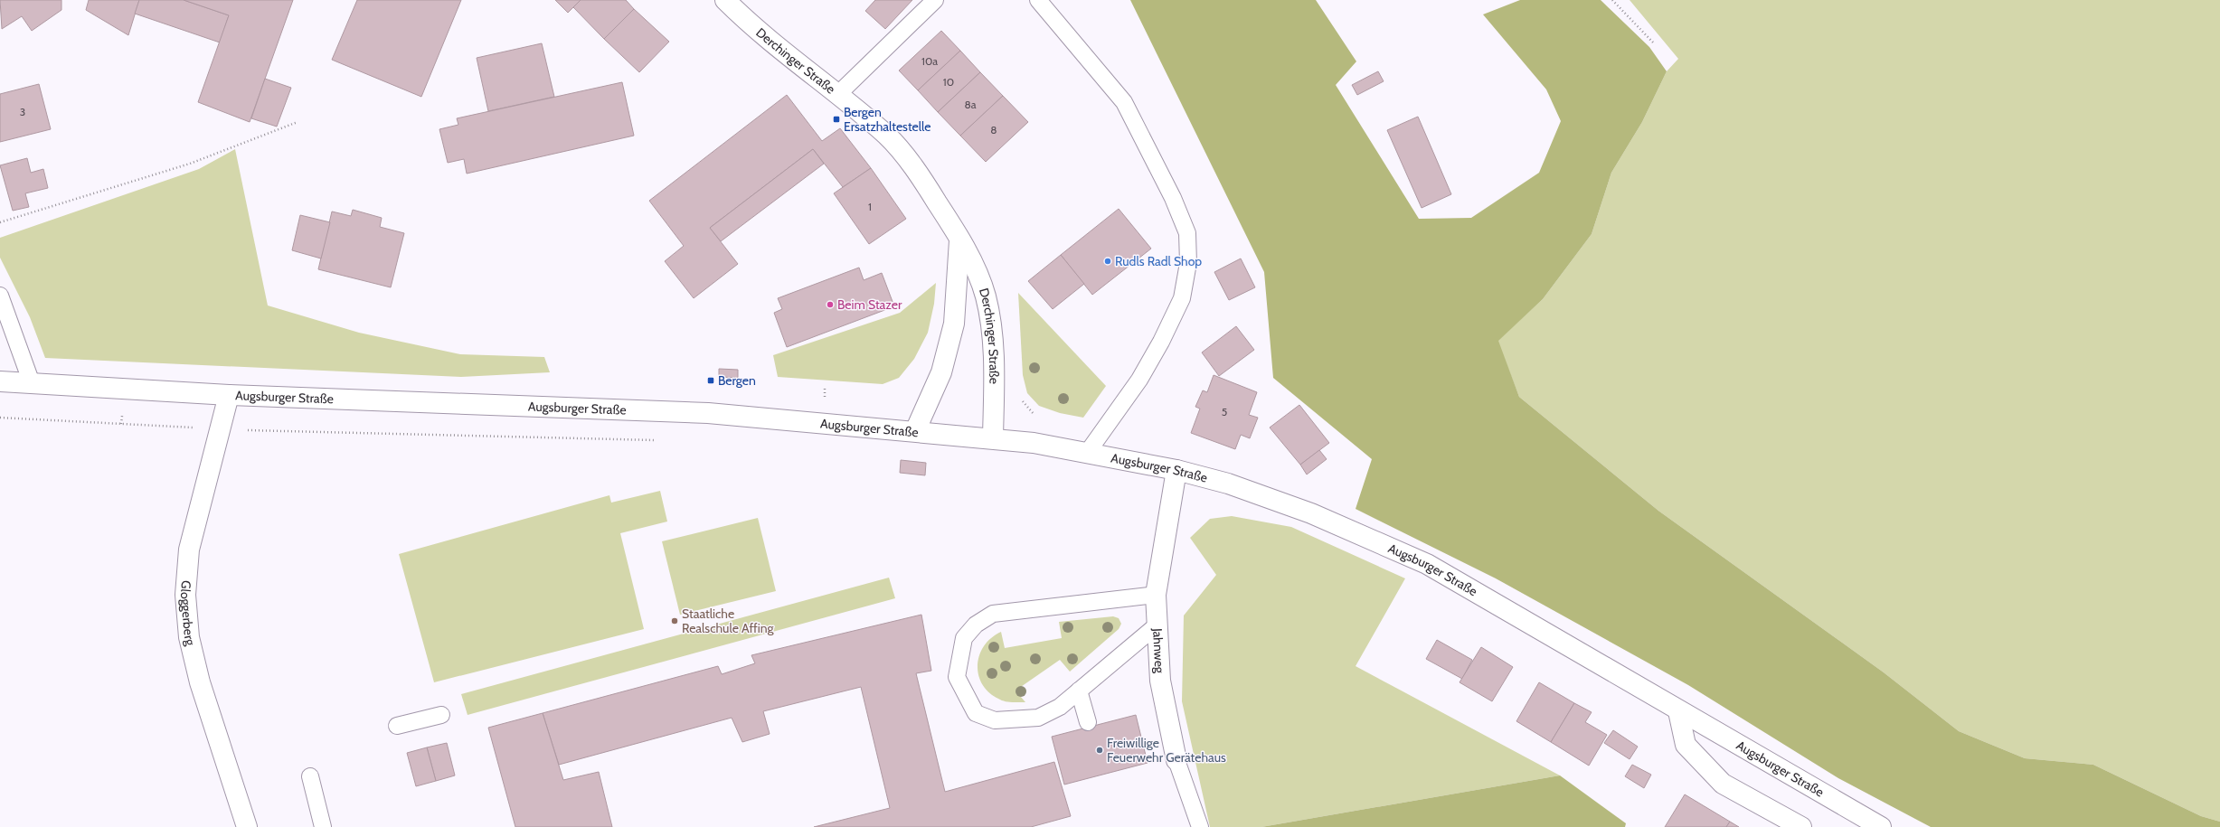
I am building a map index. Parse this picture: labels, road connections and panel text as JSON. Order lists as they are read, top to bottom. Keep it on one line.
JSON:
{"streets":{"main road":["Derchinger Straße","Augsburger Straße","Gloggerberg","Jahnweg"]},"crossings":[["Derchinger Straße","Augsburger Straße"],["Augsburger Straße","Gloggerberg"],["Augsburger Straße","Jahnweg"]],"places":{"transit":["Bergen Ersatzhaltestelle","Bergen"],"other":["Rudls Radl Shop","Beim Stazer","Staatliche Realschule Affing","Freiwillige Feuerwehr Gerätehaus"]},"house_numbers":["10a","10","8a","3","8","1","5"]}
